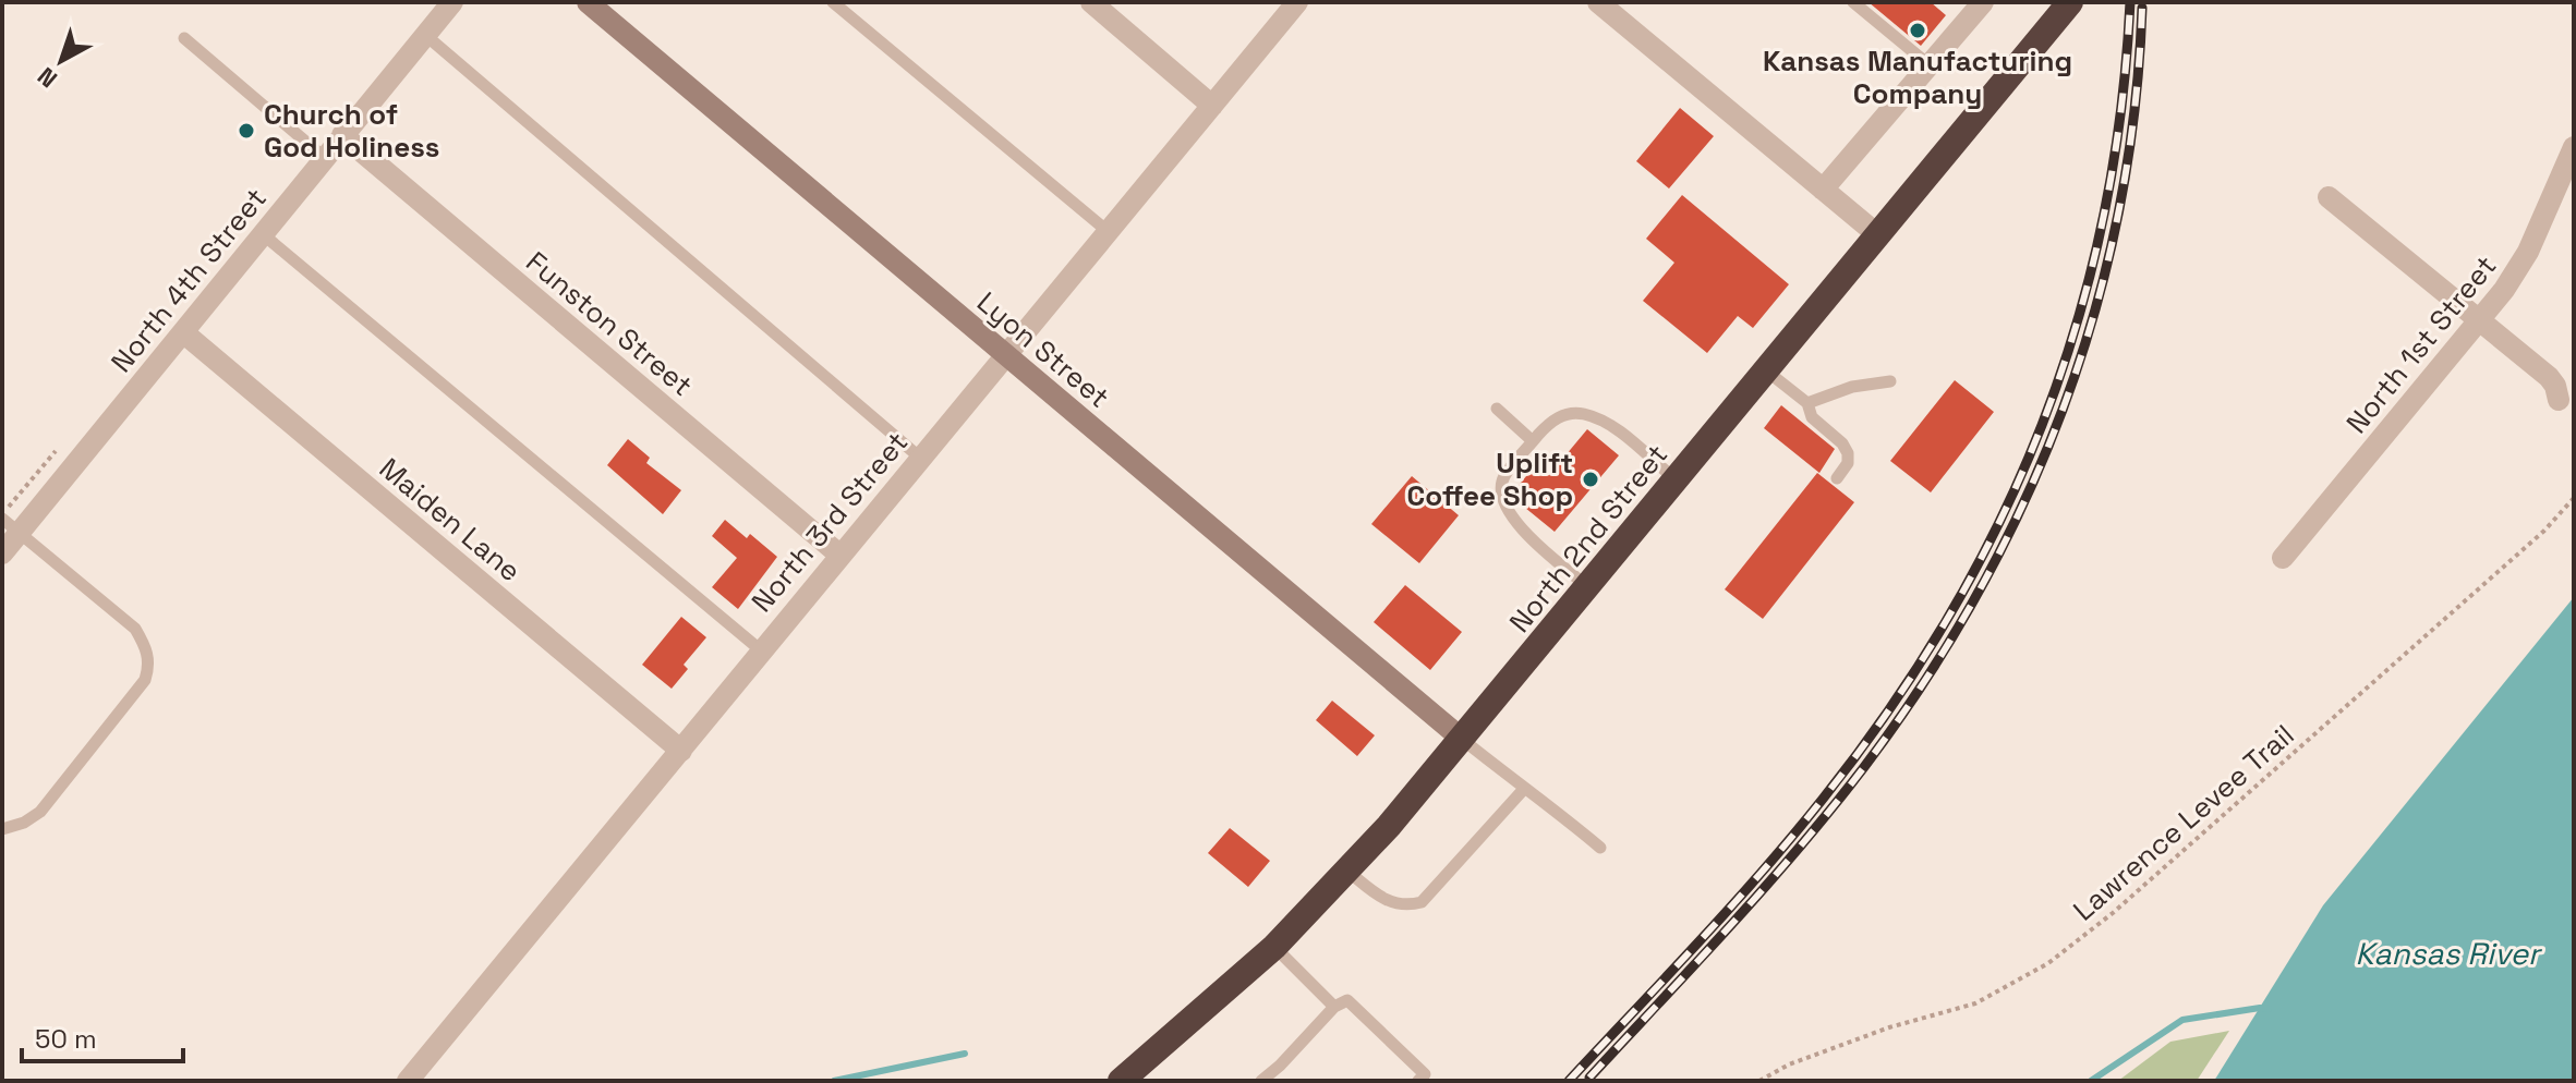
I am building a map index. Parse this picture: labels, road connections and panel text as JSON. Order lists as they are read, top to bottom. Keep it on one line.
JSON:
{"streets":{"highway":["North 2nd Street"],"street":["North 4th Street","Funston Street","North 1st Street","Lyon Street","Maiden Lane","North 3rd Street"],"path":["Lawrence Levee Trail"]},"crossings":[["North 4th Street","Funston Street"],["North 4th Street","Maiden Lane"],["Funston Street","North 3rd Street"],["Lyon Street","North 3rd Street"],["Lyon Street","North 2nd Street"],["Maiden Lane","North 3rd Street"]],"water":["Kansas River"],"places":["Kansas Manufacturing Company","Church of God Holiness","Uplift Coffee Shop"],"scale_bar":"50 m","north":"bottom left"}
